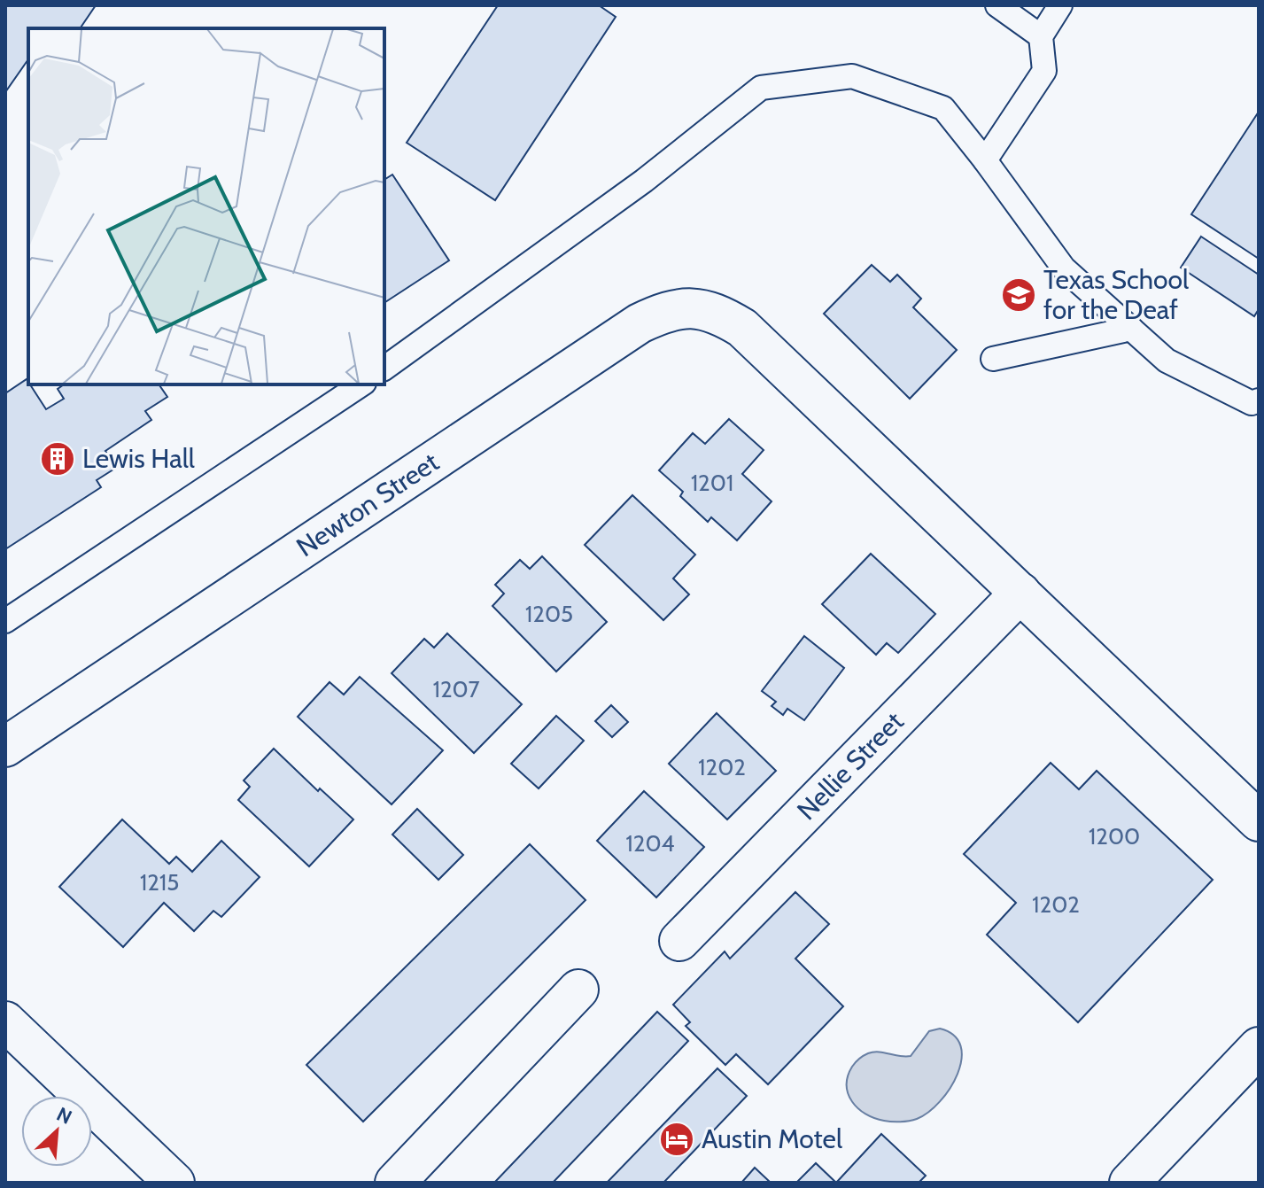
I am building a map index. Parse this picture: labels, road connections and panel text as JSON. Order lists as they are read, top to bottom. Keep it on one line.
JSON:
{"streets":{"street":["Newton Street","Nellie Street"]},"crossings":[["Newton Street","Nellie Street"]],"places":{"school or university":["Texas School for the Deaf"],"building":["Lewis Hall"],"hotel":["Austin Motel"]},"house_numbers":["1201","1205","1207","1202","1200","1204","1215","1202"],"north":"top right"}
